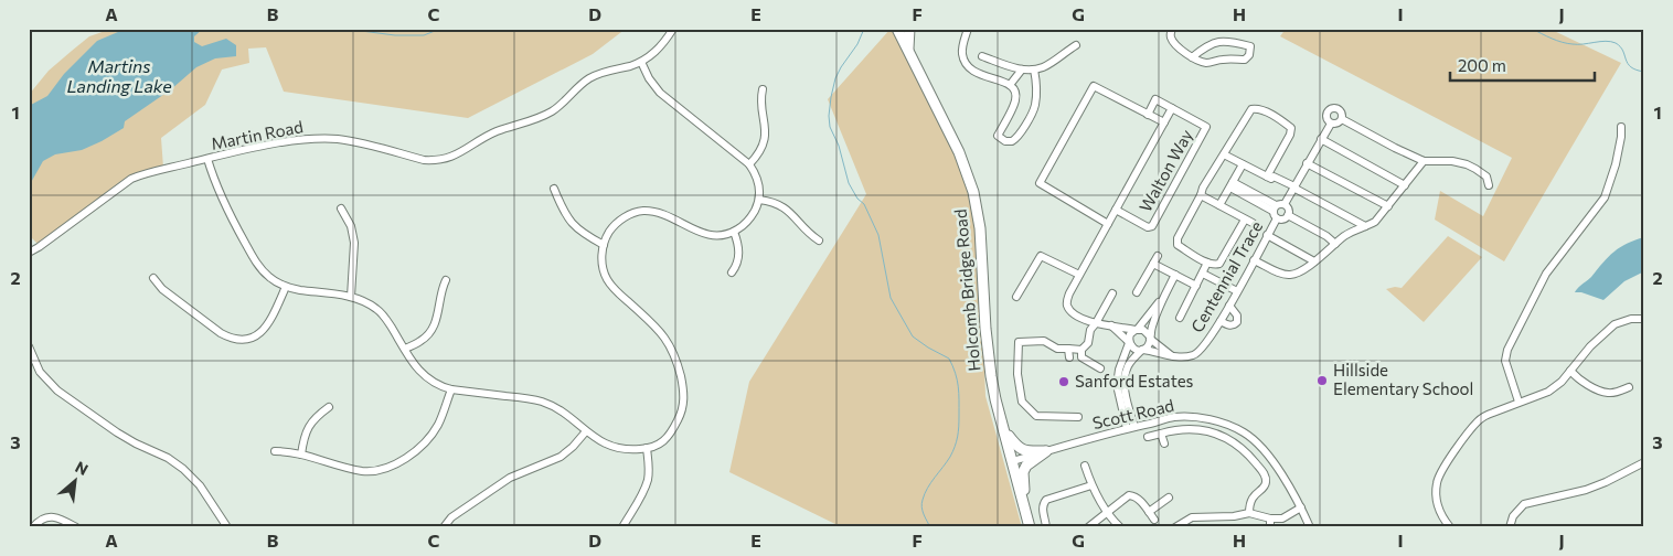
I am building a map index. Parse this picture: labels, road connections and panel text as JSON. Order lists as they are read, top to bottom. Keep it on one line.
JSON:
{"streets":{"main road":["Holcomb Bridge Road"],"street":["Martin Road","Walton Way","Centennial Trace","Scott Road"]},"crossings":[["Walton Way","Centennial Trace"],["Holcomb Bridge Road","Scott Road"]],"water":["Martins Landing Lake"],"places":["Hillside Elementary School","Sanford Estates"],"scale_bar":"200 m","north":"top right","grid":{"columns":["A","B","C","D","E","F","G","H","I","J"],"rows":["1","2","3"]}}
